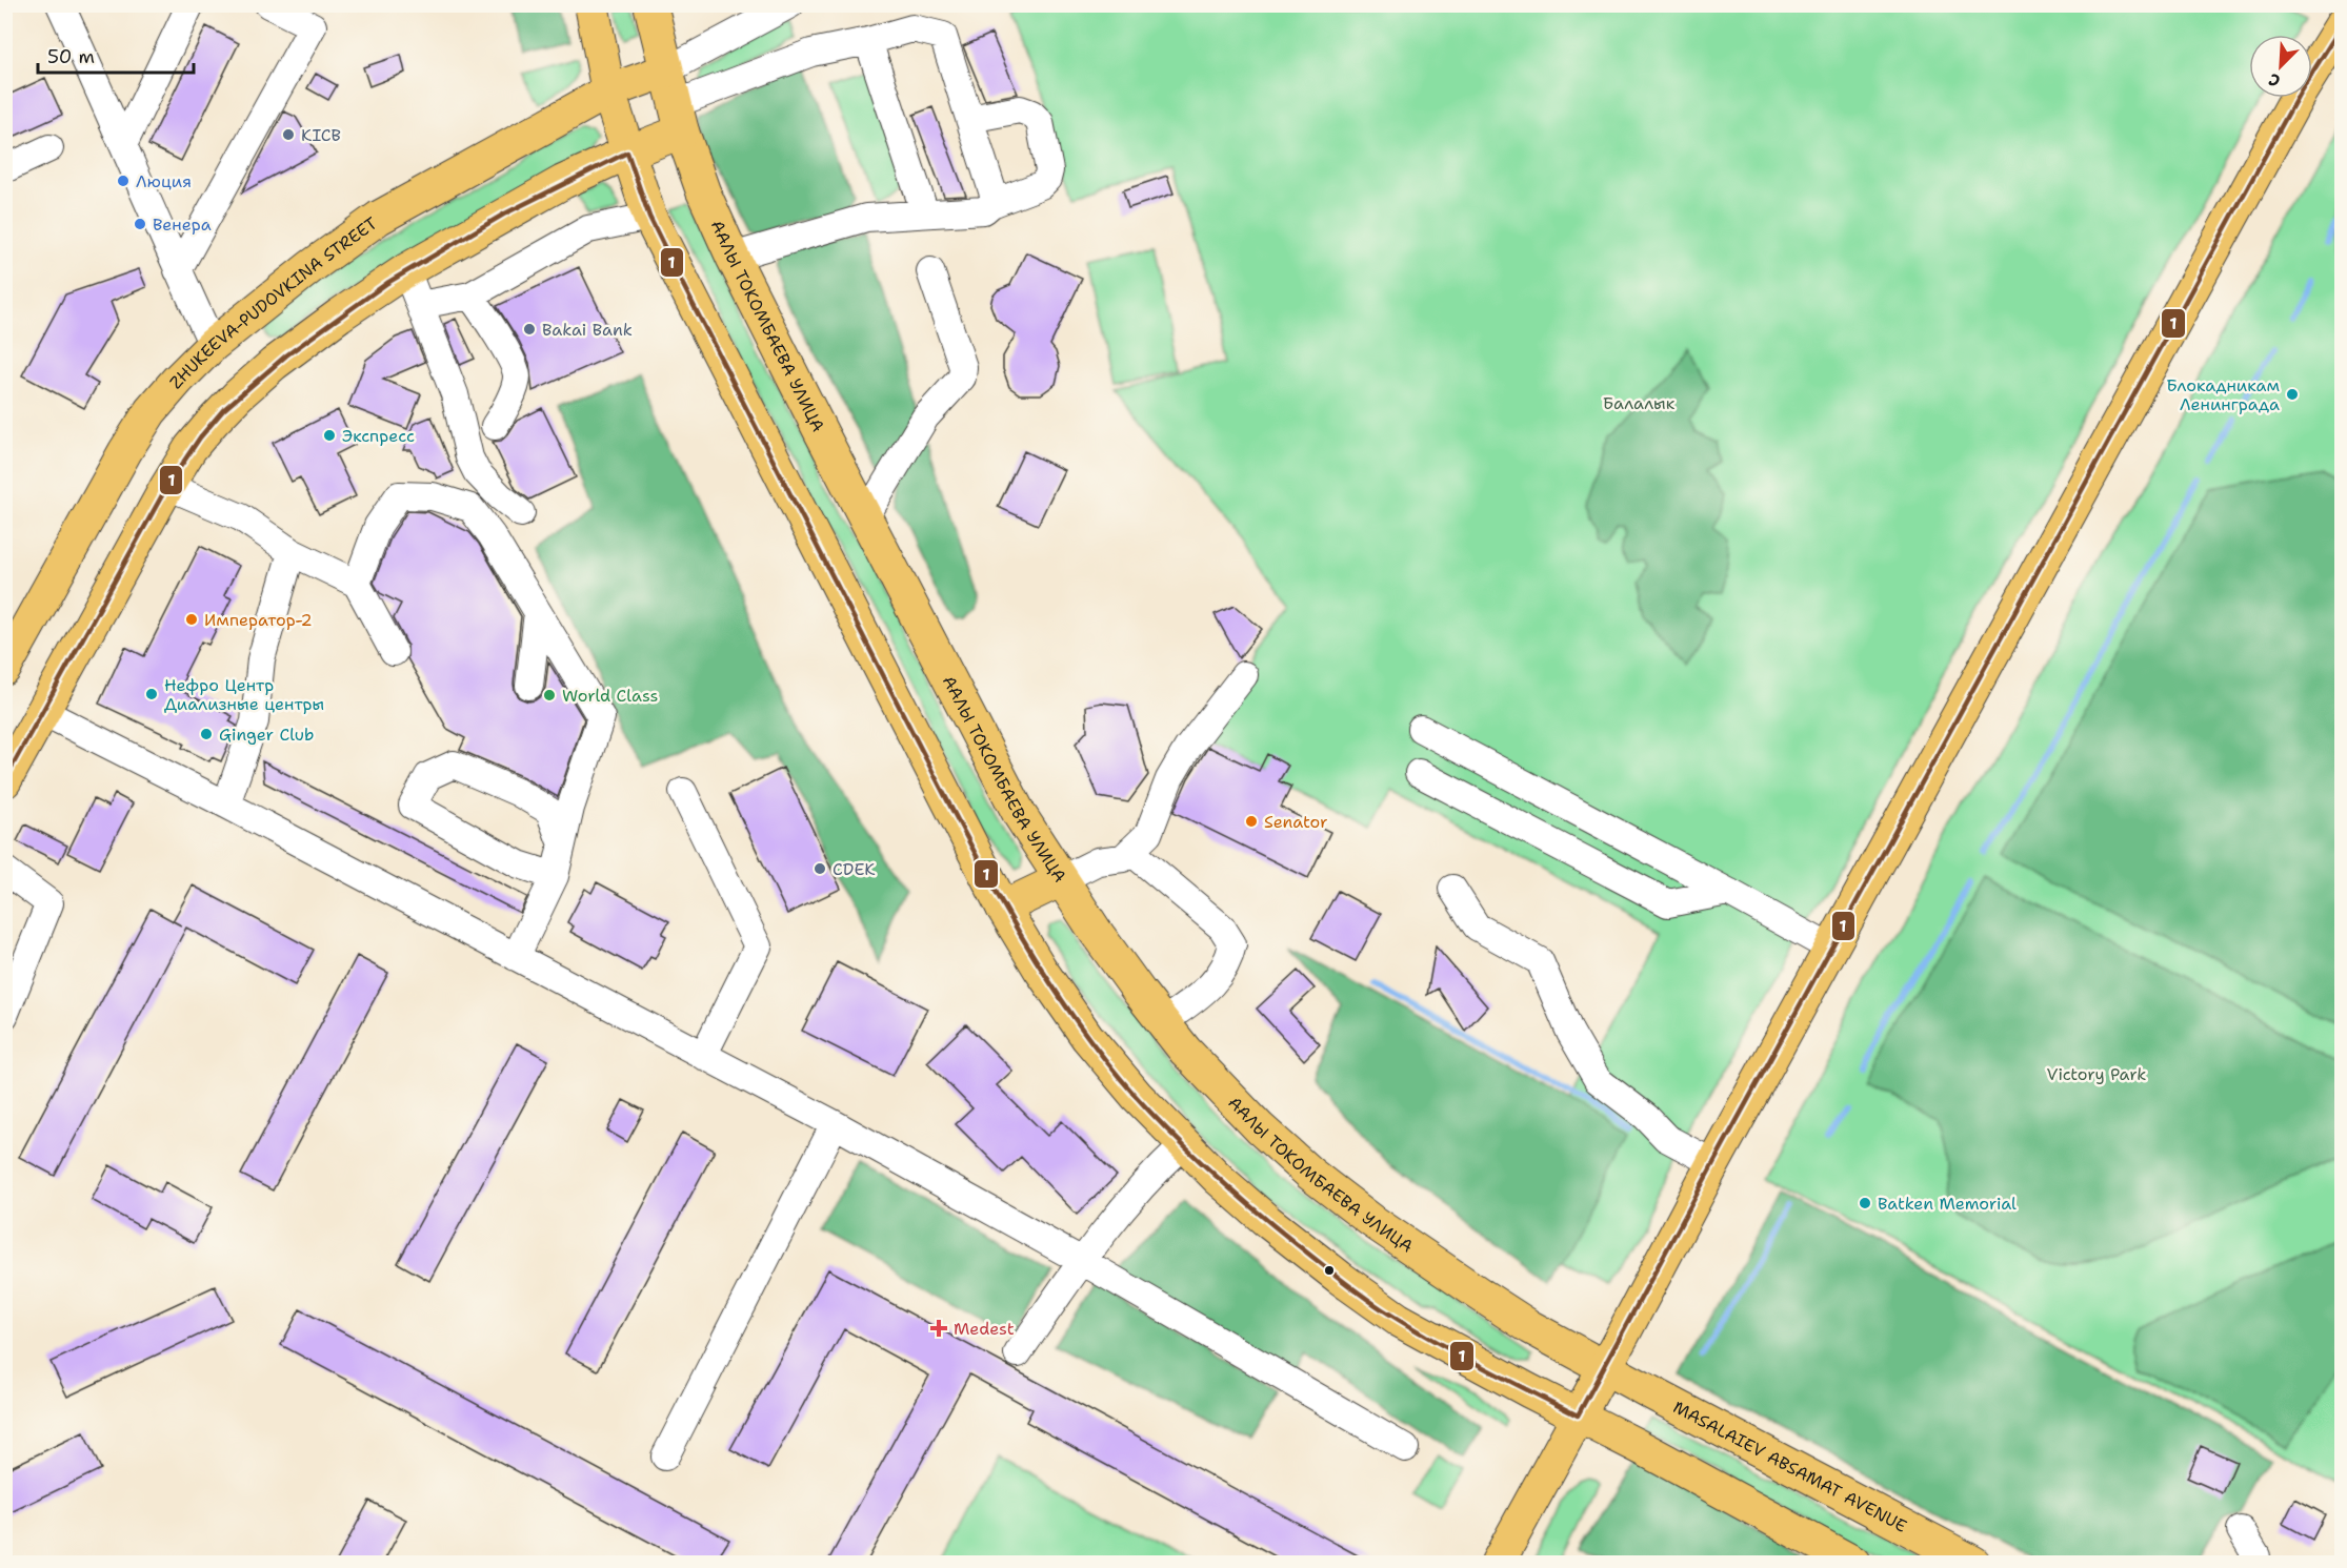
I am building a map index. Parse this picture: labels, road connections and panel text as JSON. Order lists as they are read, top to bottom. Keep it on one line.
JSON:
{"streets":{"main road":["ZHUKEEVA-PUDOVKINA STREET","ААЛЫ ТОКОМБАЕВА УЛИЦА","MASALAIEV ABSAMAT AVENUE"]},"crossings":[["ZHUKEEVA-PUDOVKINA STREET","ААЛЫ ТОКОМБАЕВА УЛИЦА"],["ААЛЫ ТОКОМБАЕВА УЛИЦА","MASALAIEV ABSAMAT AVENUE"]],"parks":["Балалык","Victory Park"],"places":{"other":["KICB","Люция","Венера","Bakai Bank","Блокадникам Ленинграда","Экспресс","Император-2","Нефро Центр Диализные центры","World Class","Ginger Club","Senator","CDEK","Batken Memorial"],"health":["Medest"]},"lines":["transit line 1"],"scale_bar":"50 m","north":"bottom left"}
